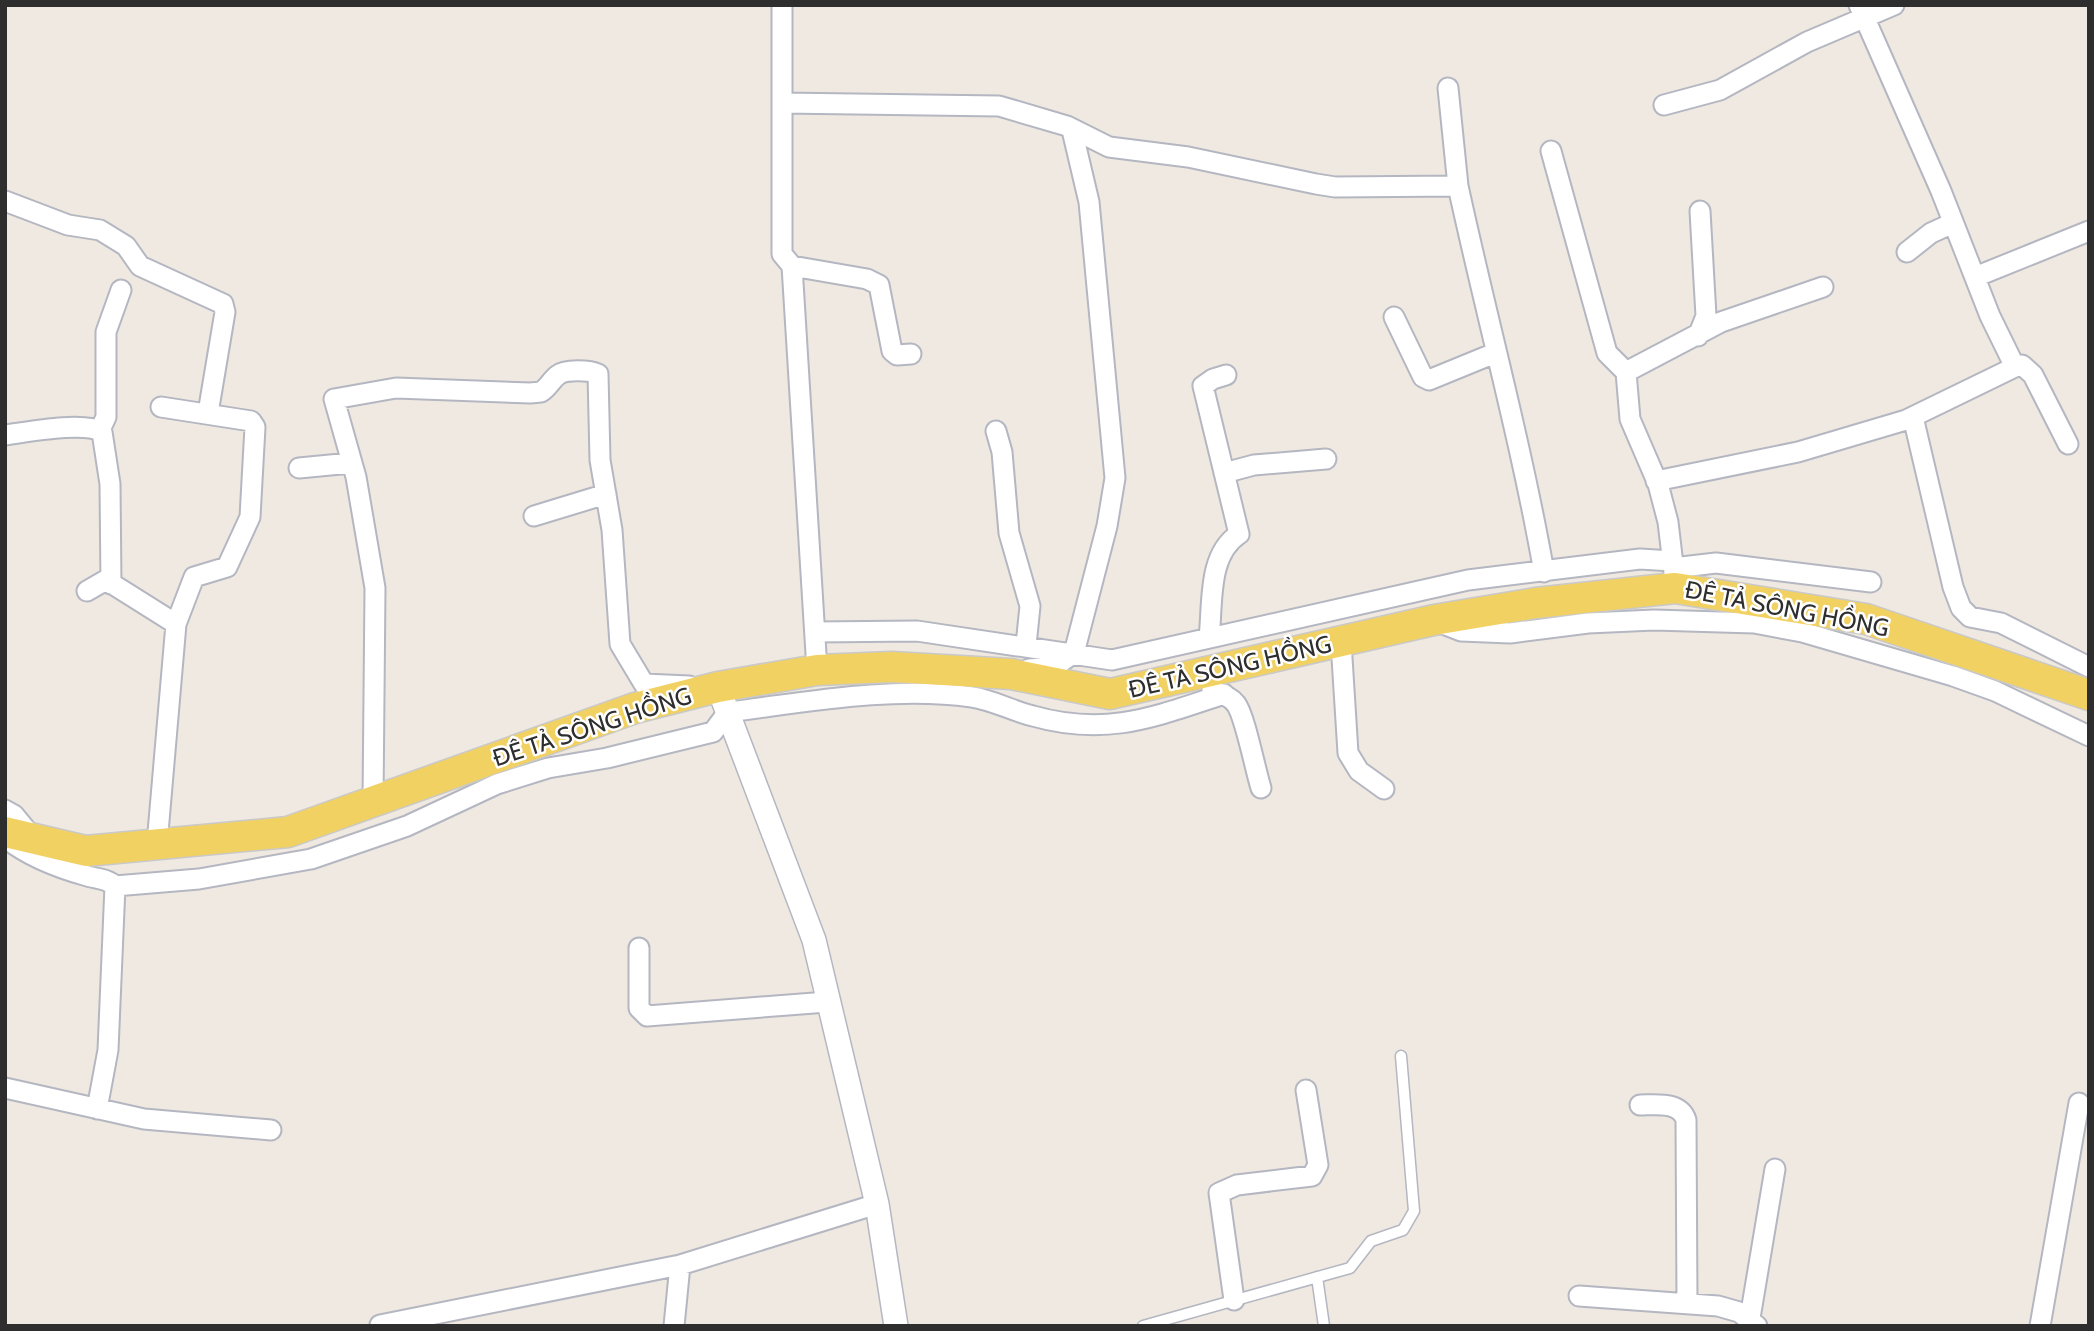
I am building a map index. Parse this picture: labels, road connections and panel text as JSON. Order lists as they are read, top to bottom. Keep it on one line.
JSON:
{"streets":{"main road":["ĐÊ TẢ SÔNG HỒNG"]}}
